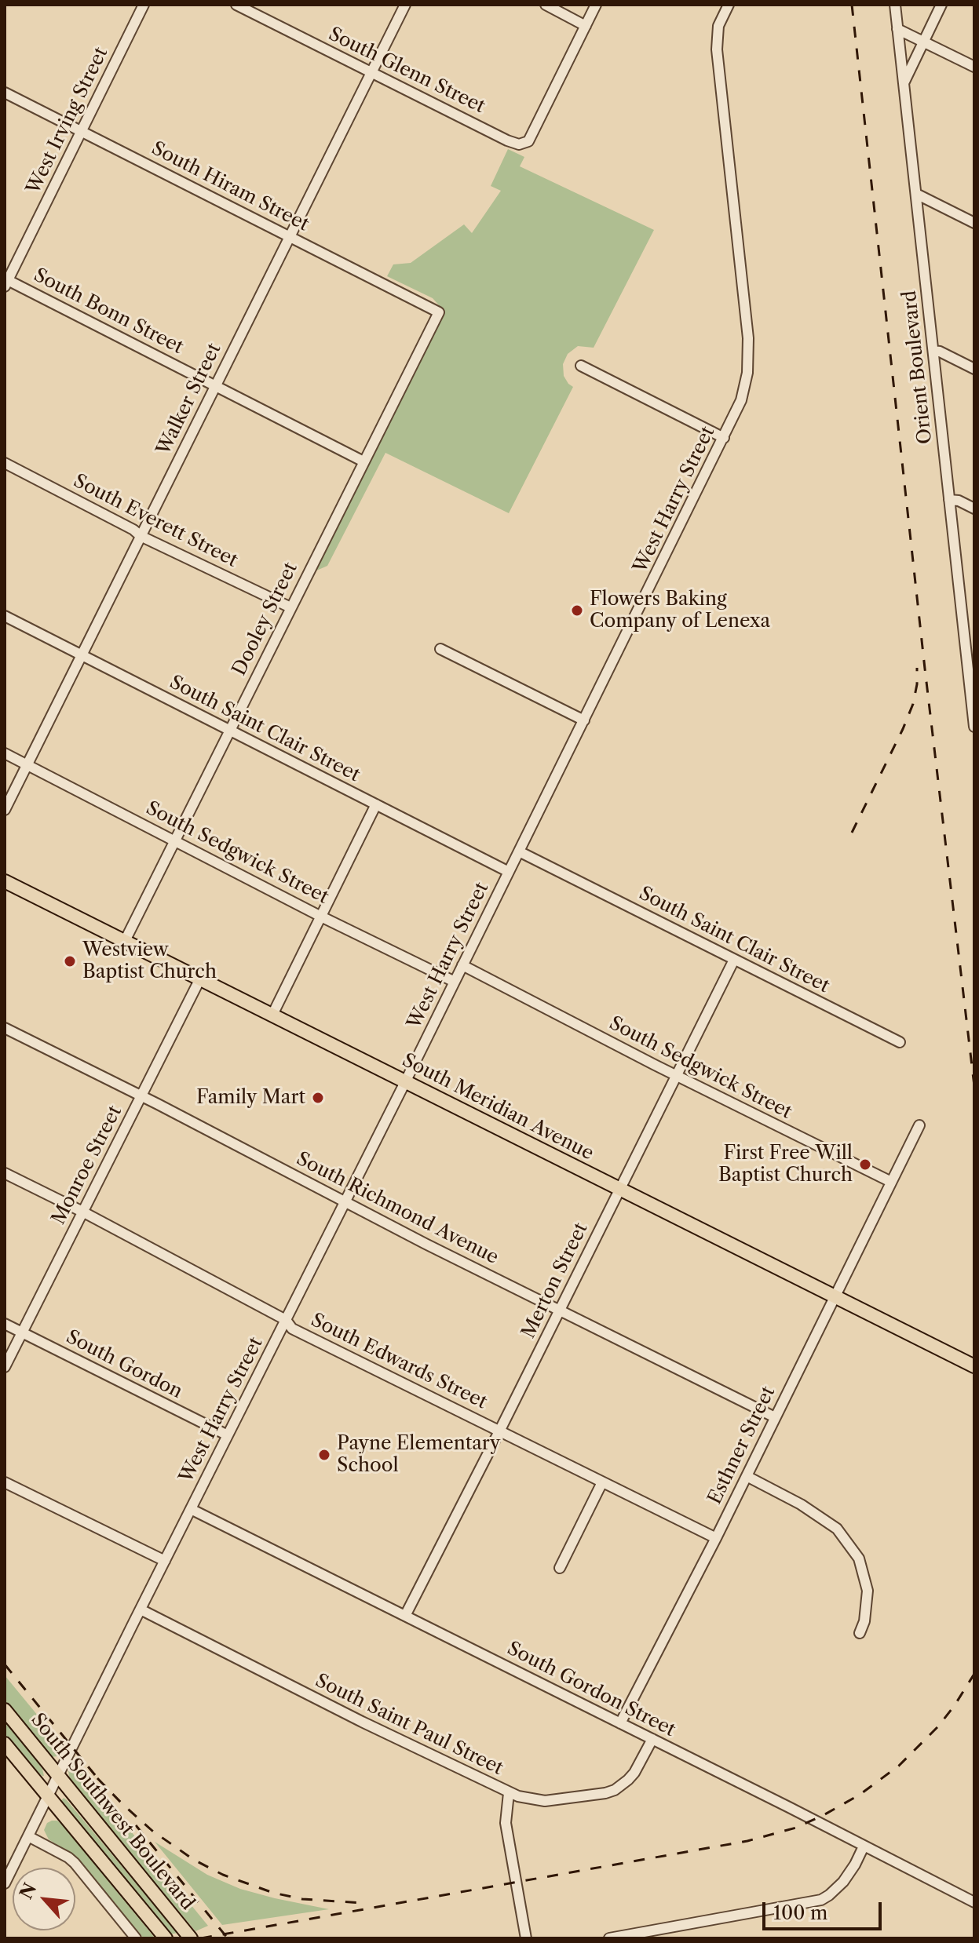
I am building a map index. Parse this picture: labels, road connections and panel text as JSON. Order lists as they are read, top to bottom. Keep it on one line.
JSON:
{"streets":{"main road":["South Meridian Avenue","South Southwest Boulevard"],"street":["South Glenn Street","West Irving Street","South Hiram Street","South Bonn Street","Orient Boulevard","Walker Street","West Harry Street","South Everett Street","Dooley Street","South Saint Clair Street","South Sedgwick Street","Monroe Street","South Richmond Avenue","Merton Street","South Edwards Street","South Gordon","Esthner Street","South Gordon Street","South Saint Paul Street"]},"crossings":[["South Glenn Street","Walker Street"],["West Irving Street","South Hiram Street"],["West Irving Street","South Bonn Street"],["South Hiram Street","Walker Street"],["South Hiram Street","Dooley Street"],["South Bonn Street","Walker Street"],["South Bonn Street","Dooley Street"],["Walker Street","South Everett Street"],["Walker Street","South Saint Clair Street"],["Walker Street","South Sedgwick Street"],["West Harry Street","South Saint Clair Street"],["West Harry Street","South Sedgwick Street"],["West Harry Street","South Meridian Avenue"],["West Harry Street","South Richmond Avenue"],["West Harry Street","South Edwards Street"],["West Harry Street","South Gordon"],["West Harry Street","South Gordon Street"],["West Harry Street","South Saint Paul Street"],["West Harry Street","South Southwest Boulevard"],["South Everett Street","Dooley Street"],["Dooley Street","South Saint Clair Street"],["Dooley Street","South Sedgwick Street"],["Dooley Street","South Meridian Avenue"],["South Saint Clair Street","Merton Street"],["South Sedgwick Street","Merton Street"],["South Sedgwick Street","Esthner Street"],["South Meridian Avenue","Monroe Street"],["South Meridian Avenue","Merton Street"],["South Meridian Avenue","Esthner Street"],["Monroe Street","South Richmond Avenue"],["Monroe Street","South Edwards Street"],["Monroe Street","South Gordon"],["South Richmond Avenue","Merton Street"],["South Richmond Avenue","Esthner Street"],["Merton Street","South Edwards Street"],["Merton Street","South Gordon Street"],["South Edwards Street","Esthner Street"],["Esthner Street","South Gordon Street"],["South Gordon Street","South Saint Paul Street"]],"places":["Flowers Baking Company of Lenexa","Westview Baptist Church","Family Mart","First Free Will Baptist Church","Payne Elementary School"],"scale_bar":"100 m","north":"top left"}
